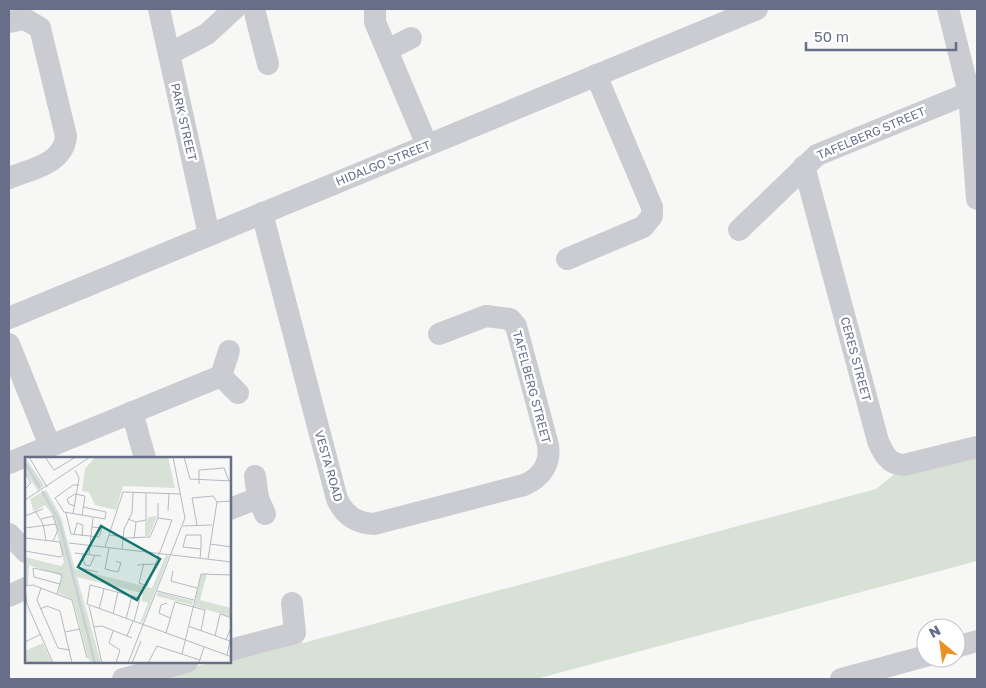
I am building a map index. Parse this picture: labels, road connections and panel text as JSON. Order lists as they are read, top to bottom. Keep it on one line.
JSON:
{"streets":{"street":["PARK STREET","TAFELBERG STREET","HIDALGO STREET","CERES STREET","VESTA ROAD"]},"crossings":[["PARK STREET","HIDALGO STREET"],["TAFELBERG STREET","CERES STREET"],["TAFELBERG STREET","VESTA ROAD"],["HIDALGO STREET","VESTA ROAD"]],"scale_bar":"50 m","north":"top left"}
